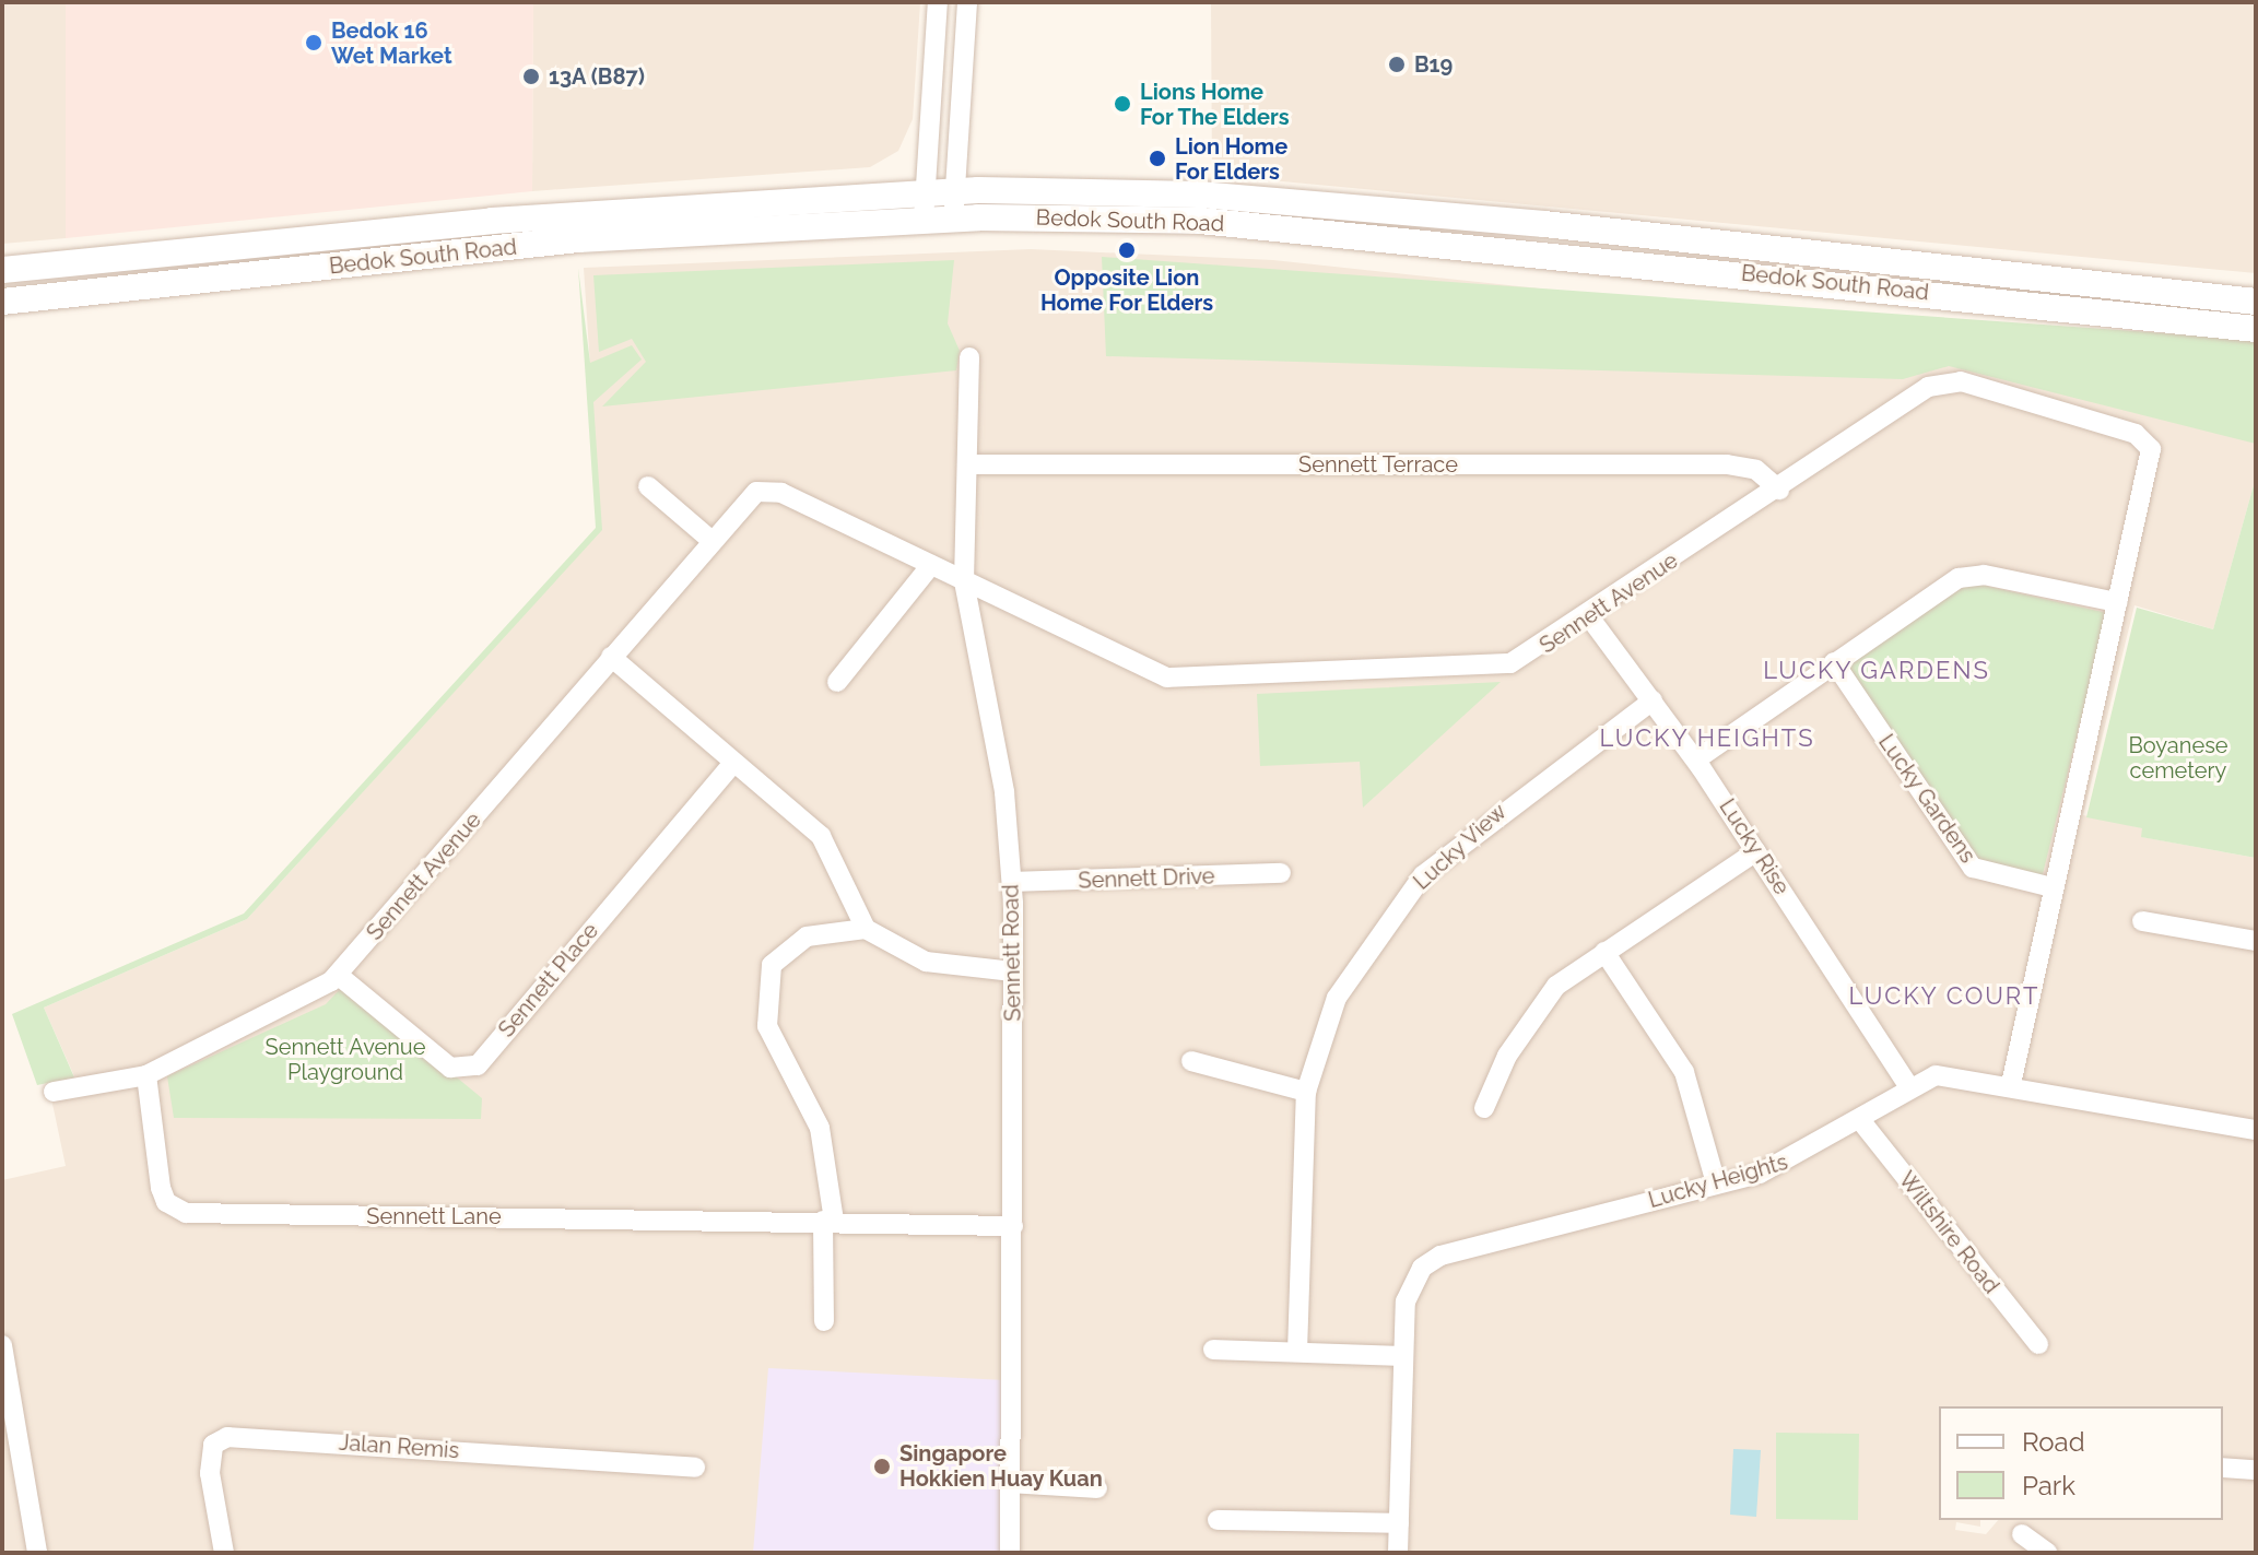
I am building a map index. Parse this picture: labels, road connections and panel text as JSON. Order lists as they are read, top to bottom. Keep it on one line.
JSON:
{"streets":{"main road":["Bedok South Road"],"street":["Sennett Terrace","Sennett Avenue","Lucky Gardens","Lucky View","Lucky Rise","Sennett Drive","Sennett Road","Sennett Place","Lucky Heights","Sennett Lane","Wiltshire Road","Jalan Remis"]},"crossings":[["Sennett Terrace","Sennett Avenue"],["Sennett Terrace","Sennett Road"],["Sennett Avenue","Lucky Rise"],["Sennett Avenue","Sennett Road"],["Sennett Avenue","Sennett Place"],["Sennett Avenue","Sennett Lane"],["Lucky View","Lucky Rise"],["Lucky Rise","Lucky Heights"],["Sennett Drive","Sennett Road"],["Sennett Road","Sennett Lane"],["Lucky Heights","Wiltshire Road"]],"districts":["LUCKY GARDENS","LUCKY HEIGHTS","LUCKY COURT"],"parks":["Boyanese cemetery","Sennett Avenue Playground"],"places":["Bedok 16 Wet Market","B19","13A (B87)","Lions Home For The Elders","Lion Home For Elders","Opposite Lion Home For Elders","Singapore Hokkien Huay Kuan"],"legend":["Road","Park"]}
